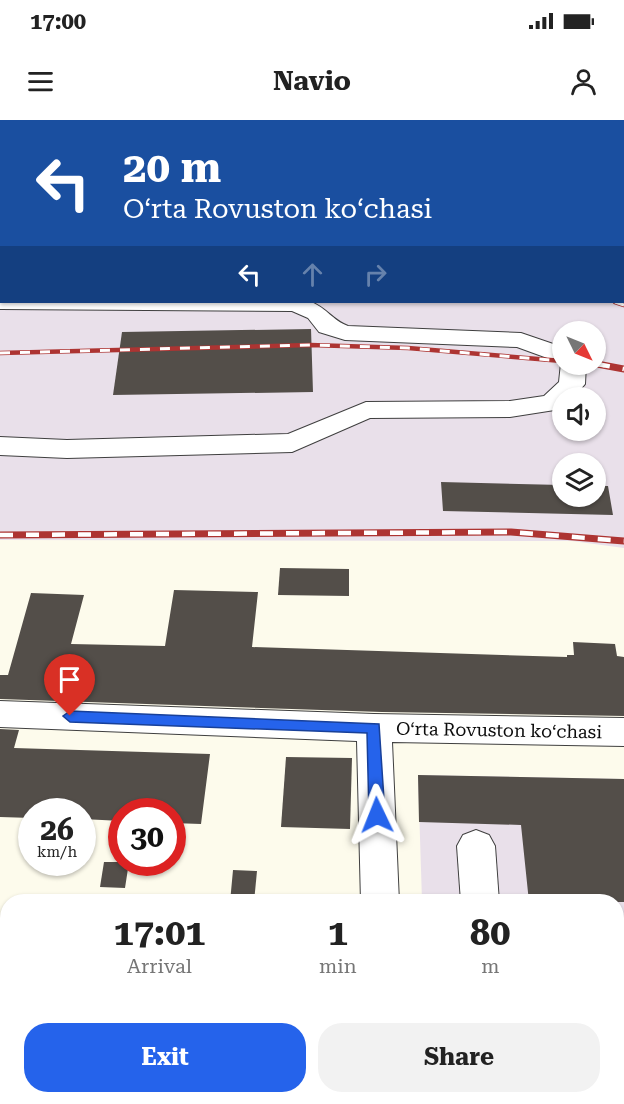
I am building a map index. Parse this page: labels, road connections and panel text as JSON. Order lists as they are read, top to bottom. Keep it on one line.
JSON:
{"streets":{"street":["Oʻrta Rovuston koʻchasi"]},"north":"bottom right","page":{"status":"17:00","header":"Navio","turn":["20 m","Oʻrta Rovuston koʻchasi"],"speed":"26 km/h","limit":"30","eta":["17:01","Arrival","1","min","80","m"],"buttons":["Exit","Share"]}}
